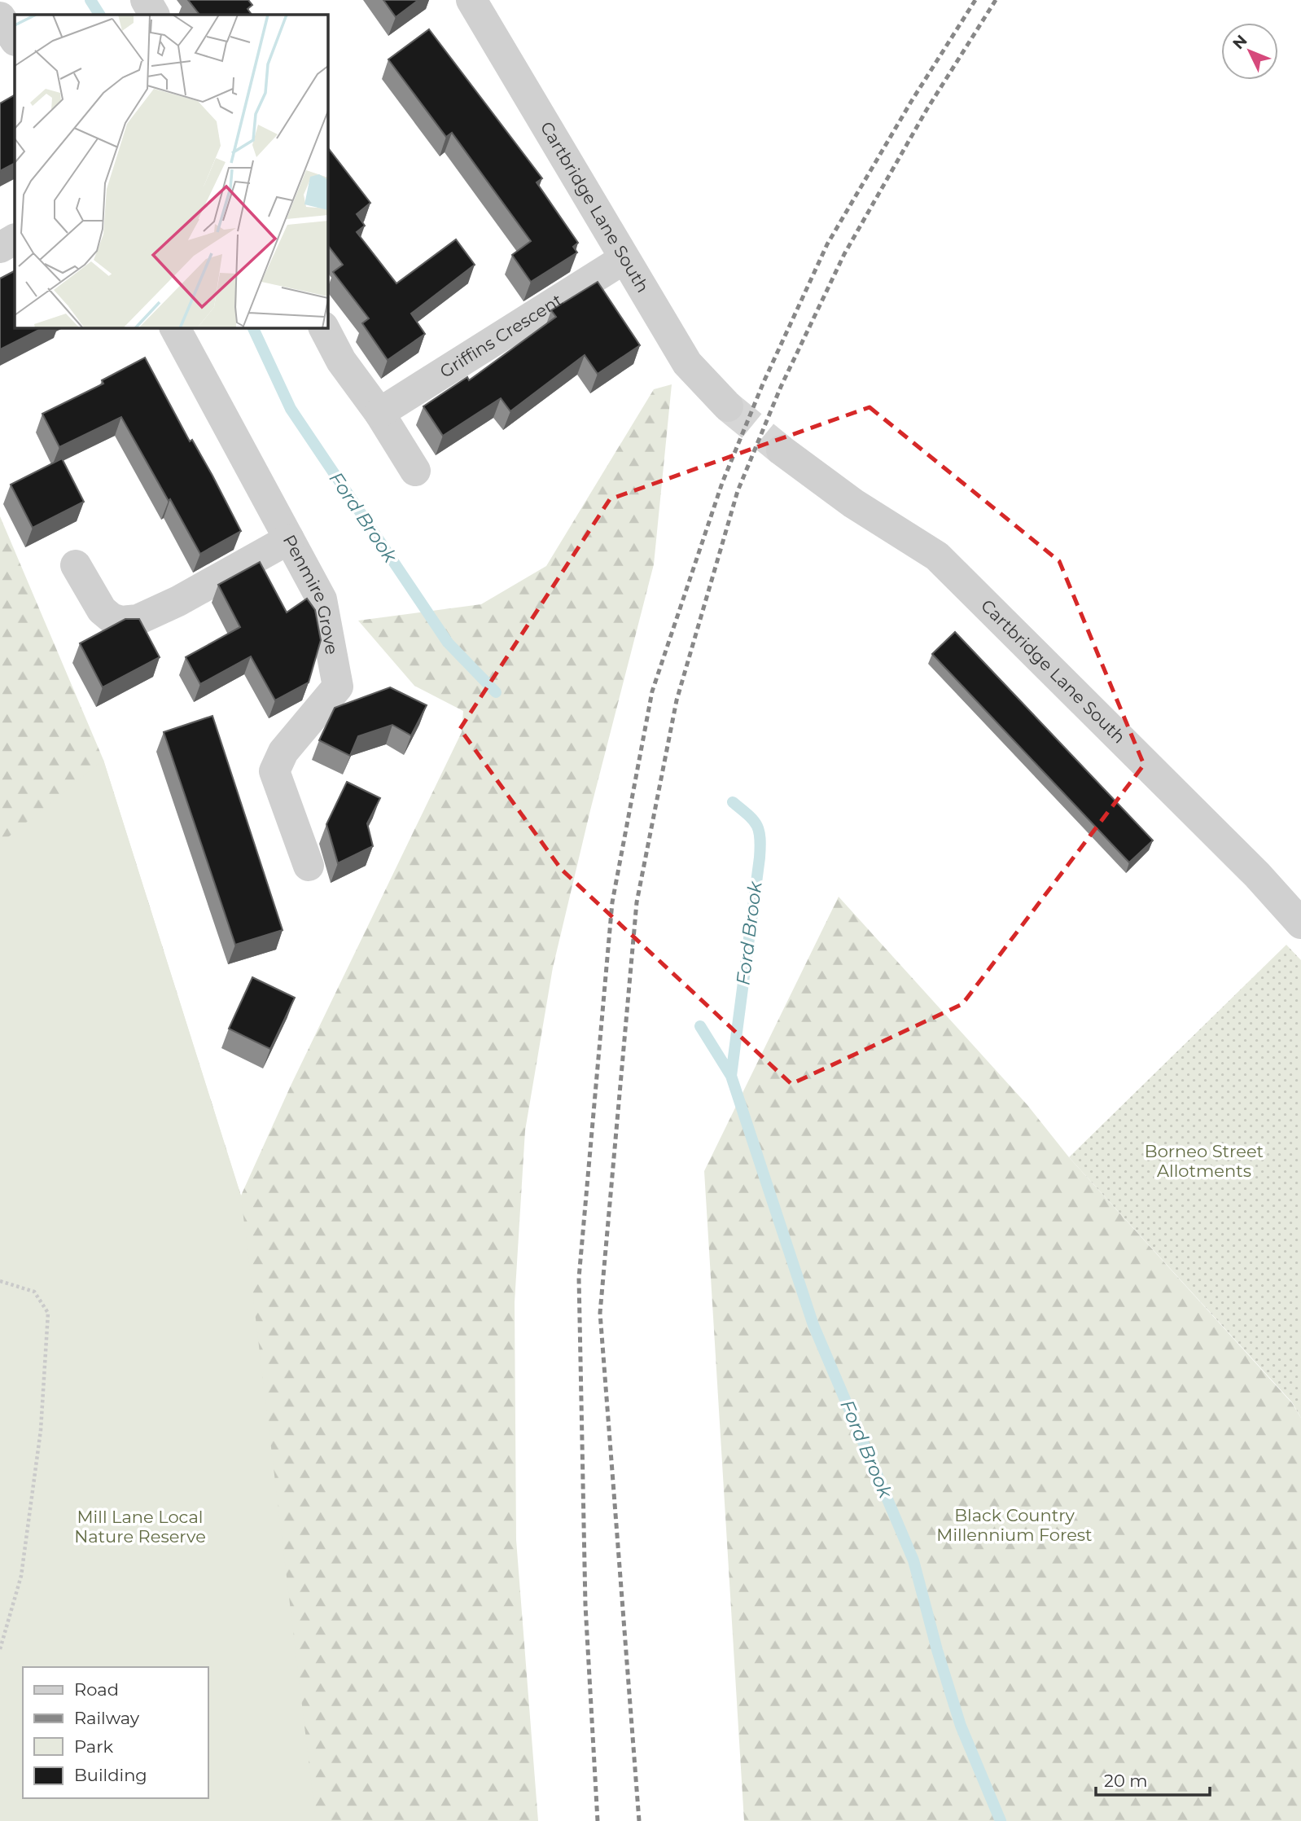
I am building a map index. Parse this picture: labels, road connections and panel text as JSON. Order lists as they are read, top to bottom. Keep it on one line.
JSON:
{"streets":{"street":["Cartbridge Lane South","Griffins Crescent","Penmire Grove"]},"crossings":[["Cartbridge Lane South","Griffins Crescent"]],"water":["Ford Brook"],"parks":["Borneo Street Allotments","Black Country Millennium Forest","Mill Lane Local Nature Reserve"],"legend":["Road","Railway","Park","Building"],"scale_bar":"20 m","north":"top left"}
